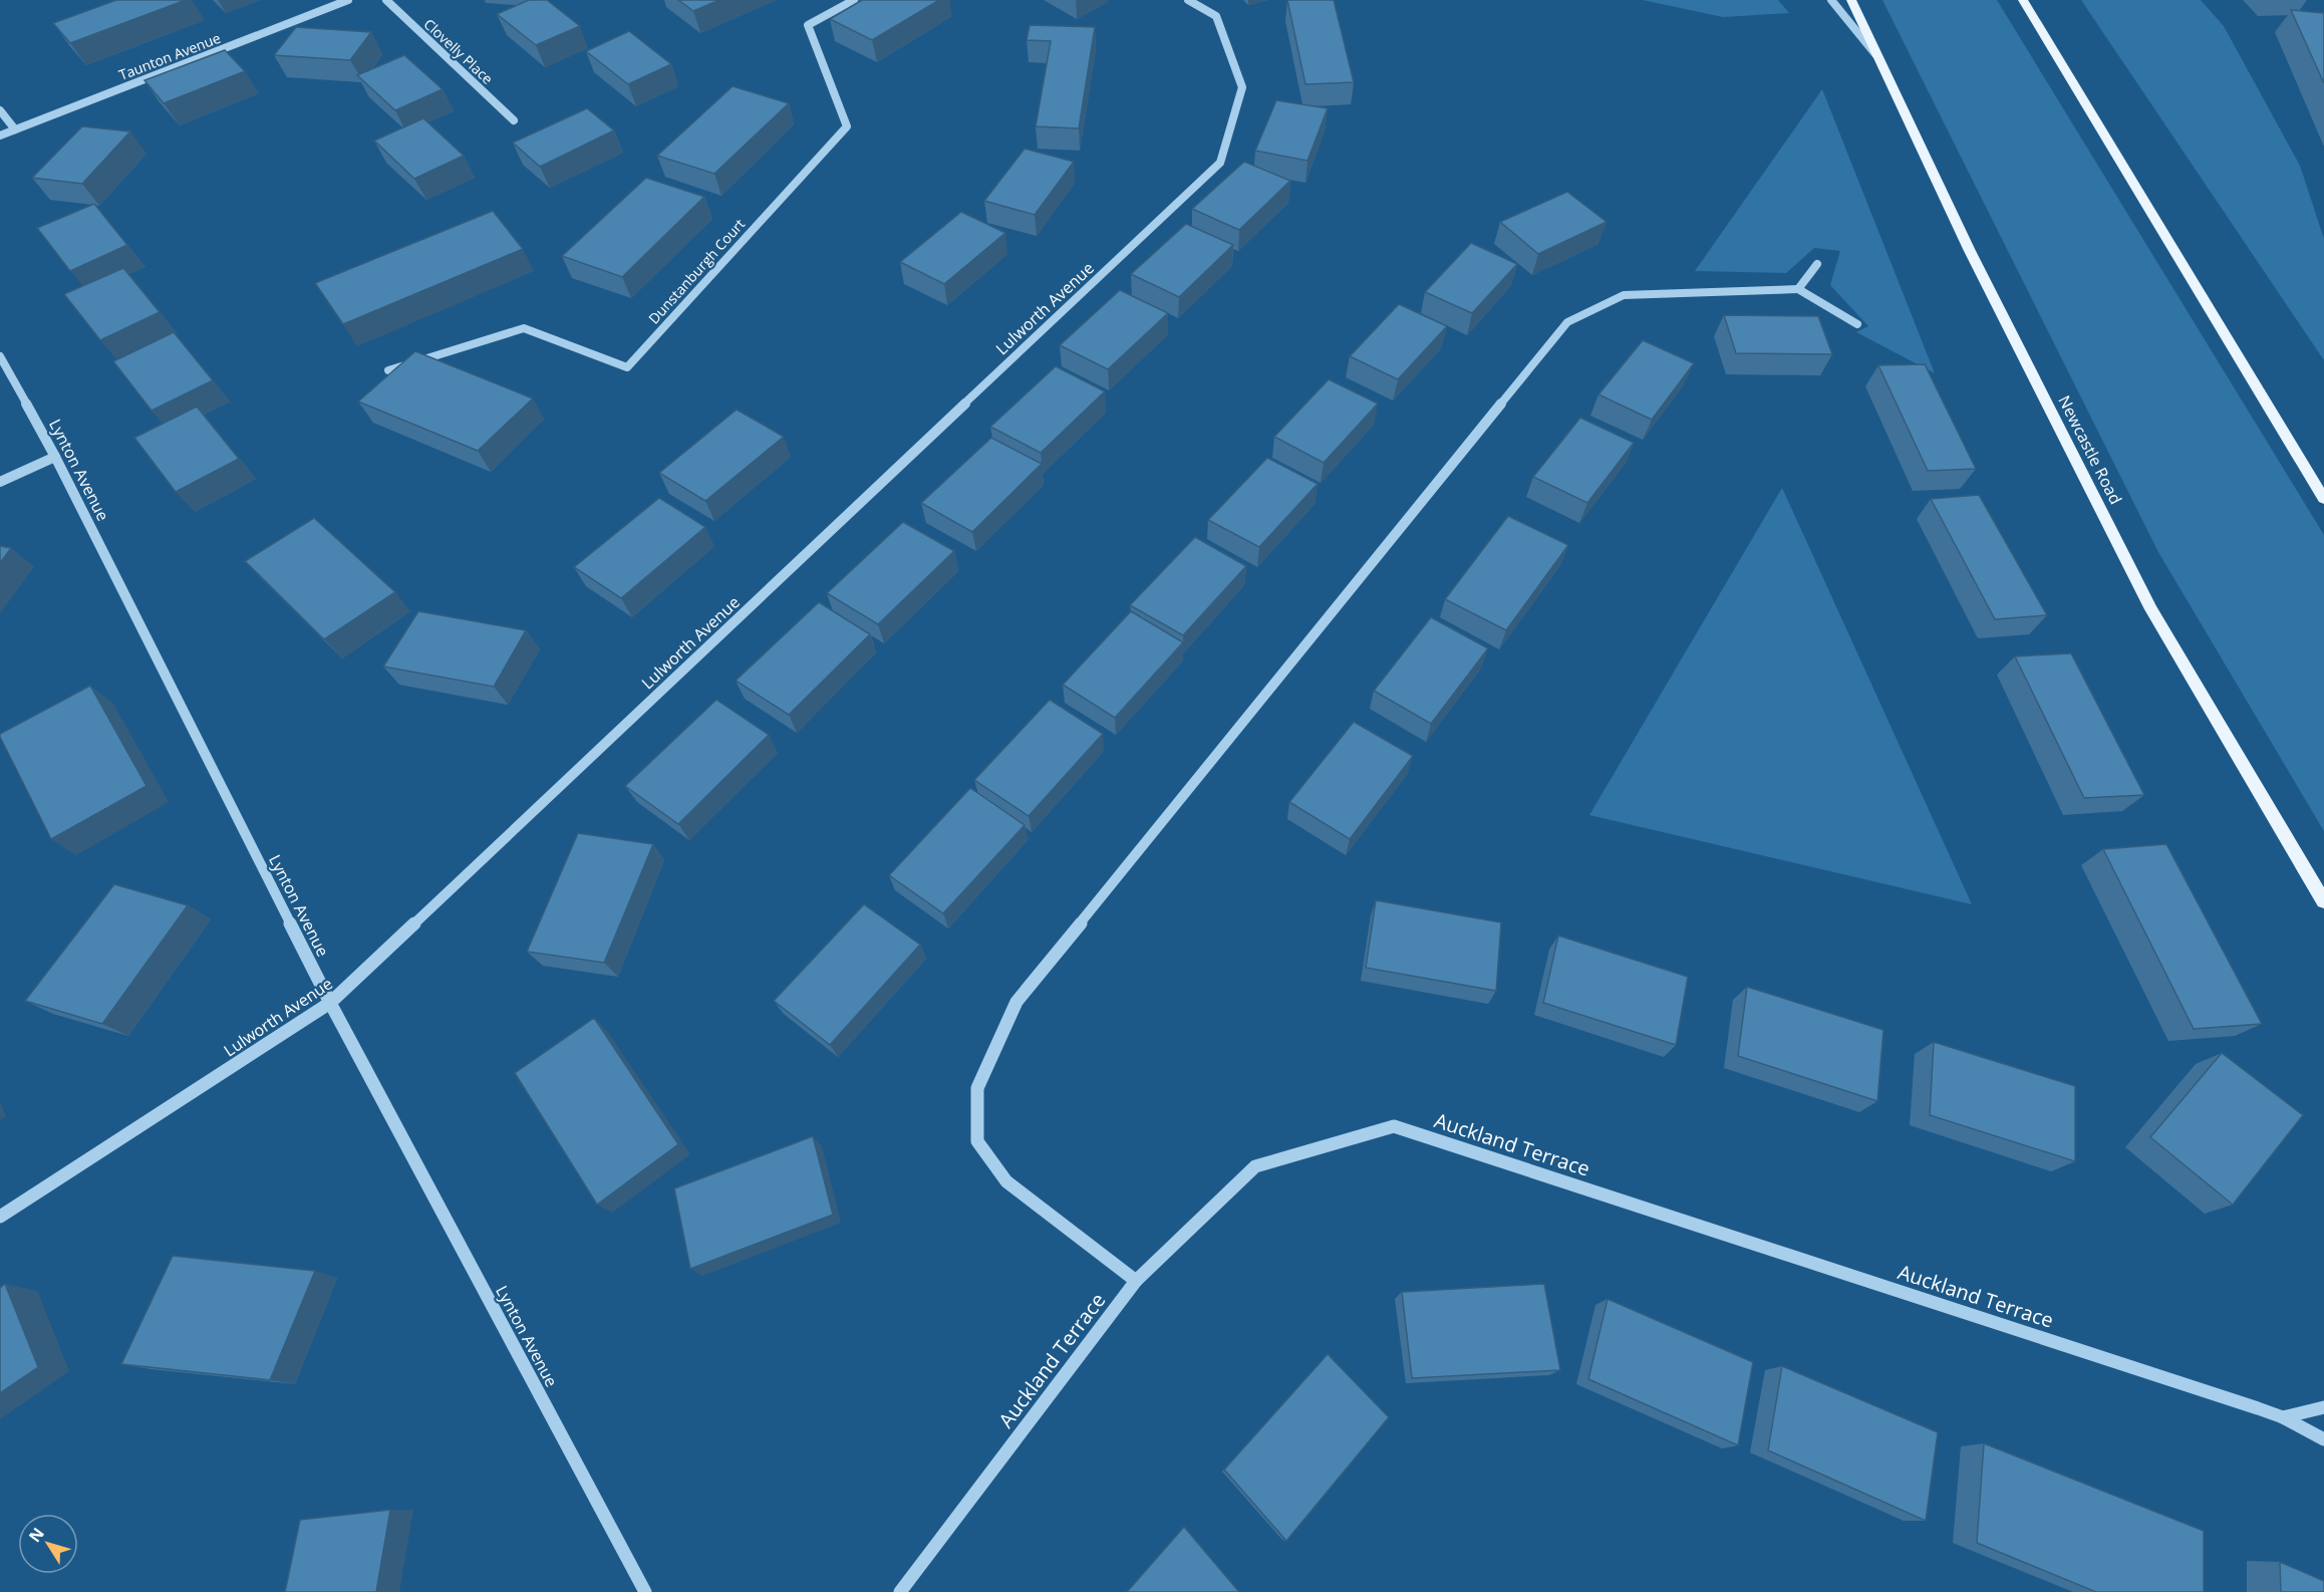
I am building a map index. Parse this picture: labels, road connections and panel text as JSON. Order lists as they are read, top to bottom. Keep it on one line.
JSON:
{"streets":{"main road":["Newcastle Road"],"street":["Clovelly Place","Taunton Avenue","Dunstanburgh Court","Lulworth Avenue","Lynton Avenue","Auckland Terrace"]},"crossings":[["Lulworth Avenue","Lynton Avenue"]],"north":"top left"}
